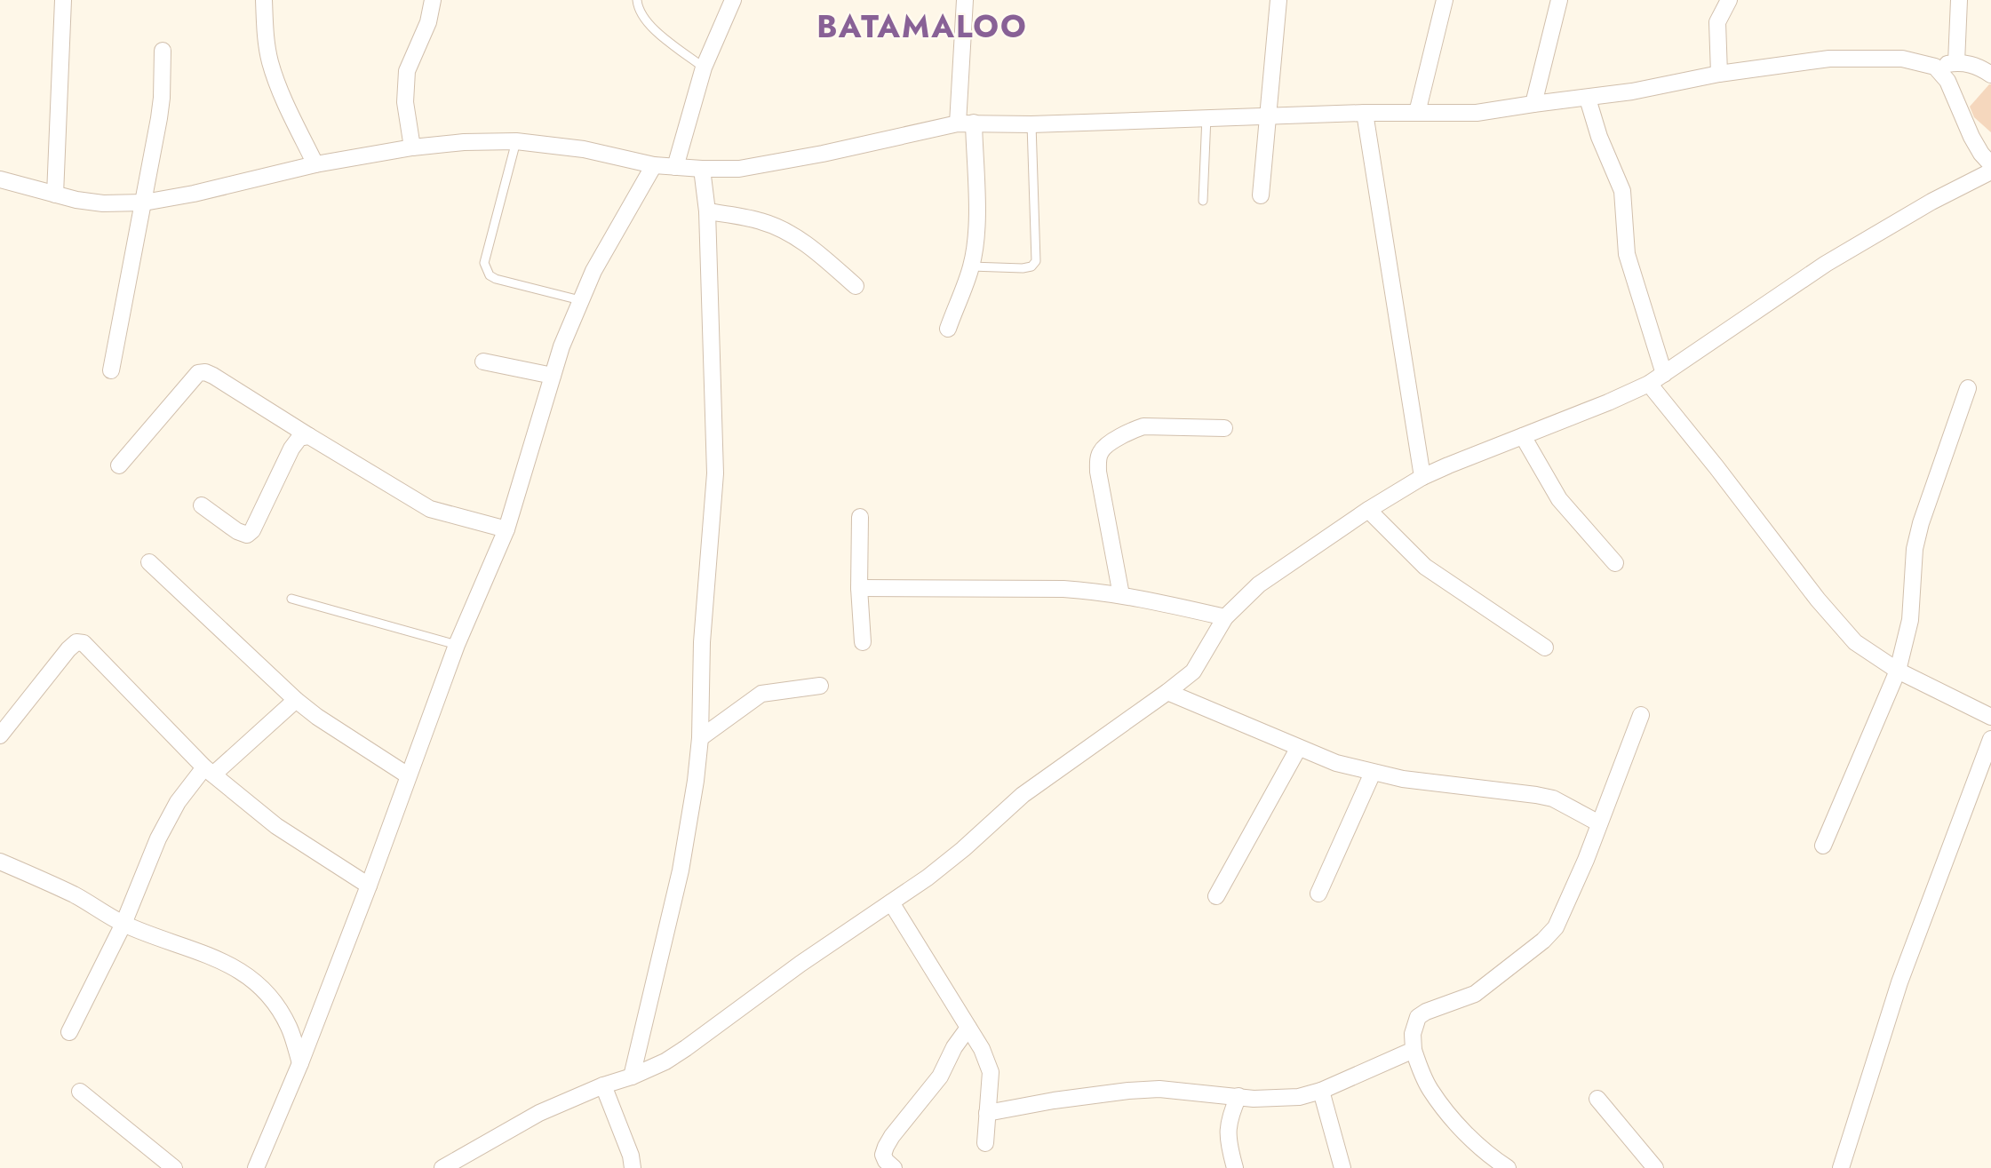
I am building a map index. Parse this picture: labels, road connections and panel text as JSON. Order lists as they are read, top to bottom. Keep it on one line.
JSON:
{"districts":["BATAMALOO"]}
